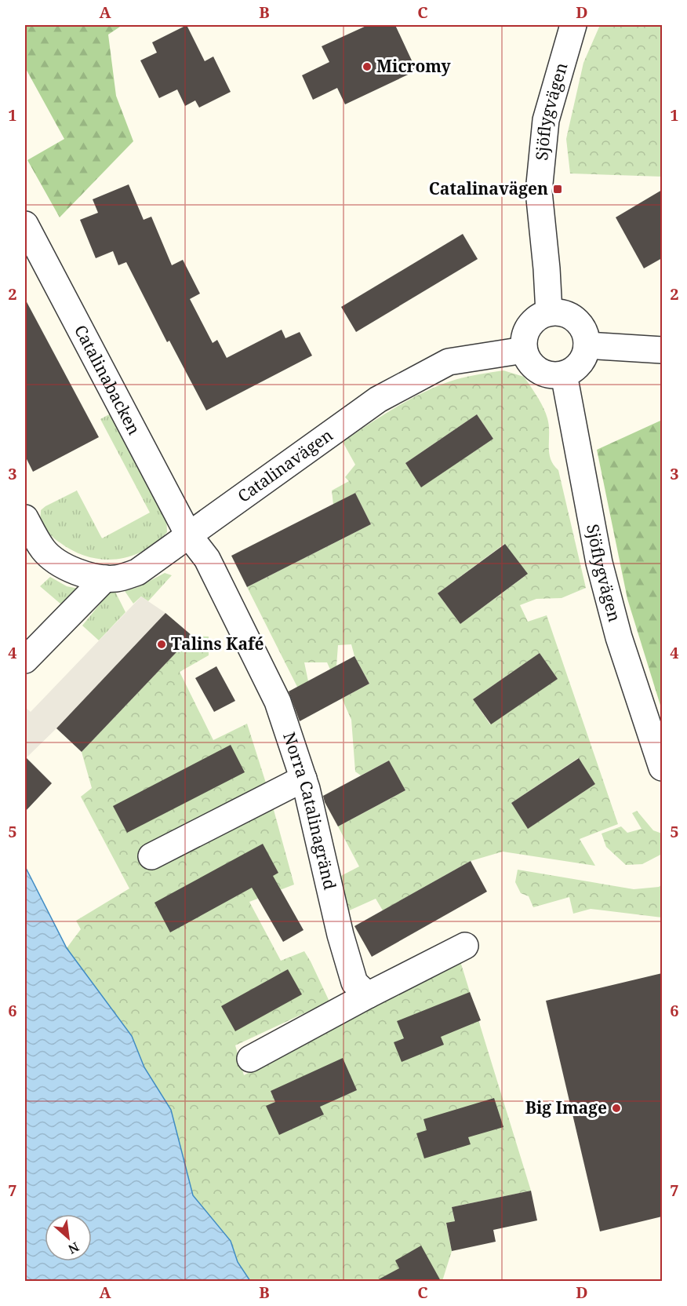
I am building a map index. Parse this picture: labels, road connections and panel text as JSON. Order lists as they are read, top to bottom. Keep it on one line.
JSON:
{"streets":{"street":["Sjöflygvägen","Catalinabacken","Catalinavägen","Norra Catalinagränd"]},"crossings":[["Sjöflygvägen","Catalinavägen"],["Catalinabacken","Catalinavägen"],["Catalinabacken","Norra Catalinagränd"],["Catalinavägen","Norra Catalinagränd"]],"places":{"other":["Micromy","Talins Kafé","Big Image"],"transit":["Catalinavägen"]},"north":"bottom right","grid":{"columns":["A","B","C","D"],"rows":["1","2","3","4","5","6","7"]}}
